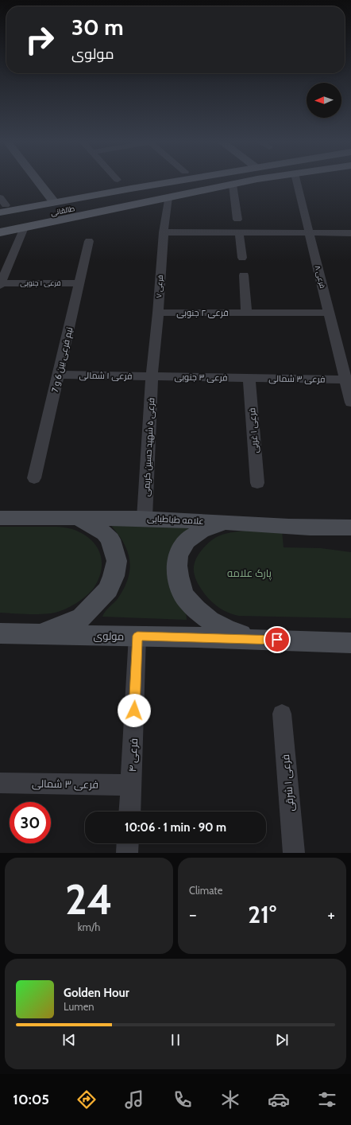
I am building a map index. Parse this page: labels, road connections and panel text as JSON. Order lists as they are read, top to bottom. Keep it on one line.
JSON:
{"streets":{"main road":["طالقانی"],"street":["فرعی ۸","فرعی ۱ جنوبی","فرعی ۷","فرعی ۲ جنوبی","نیم فرعی بین 6 و 7","فرعی ۱ شمالی","فرعی ۳ جنوبی","فرعی ۳ شمالی","فرعی ۱ غربی","فرعی ۵ شهید حسین کریمی","علامه طباطبایی","مولوی","فرعی ۴","فرعی ۱ شرقی"]},"crossings":[["فرعی ۸","فرعی ۲ جنوبی"],["فرعی ۸","فرعی ۳ شمالی"],["فرعی ۱ جنوبی","نیم فرعی بین 6 و 7"],["فرعی ۷","فرعی ۲ جنوبی"],["فرعی ۷","فرعی ۱ شمالی"],["فرعی ۷","فرعی ۳ جنوبی"],["فرعی ۷","فرعی ۵ شهید حسین کریمی"],["نیم فرعی بین 6 و 7","فرعی ۱ شمالی"],["فرعی ۱ شمالی","فرعی ۳ جنوبی"],["فرعی ۱ شمالی","فرعی ۵ شهید حسین کریمی"],["فرعی ۳ جنوبی","فرعی ۳ شمالی"],["فرعی ۳ جنوبی","فرعی ۱ غربی"],["فرعی ۳ جنوبی","فرعی ۵ شهید حسین کریمی"],["فرعی ۳ شمالی","فرعی ۱ غربی"],["فرعی ۳ شمالی","فرعی ۴"],["فرعی ۵ شهید حسین کریمی","علامه طباطبایی"],["مولوی","فرعی ۴"]],"parks":["پارک علامه"],"north":"left","page":{"turn":["30 m","مولوی"],"limit":"30","trip":"10:06 · 1 min · 90 m","tile":[["24","km/h"],"Climate"],"heat":["−","21°","+"],"song":["Golden Hour","Lumen"],"tabs":"10:05"}}
